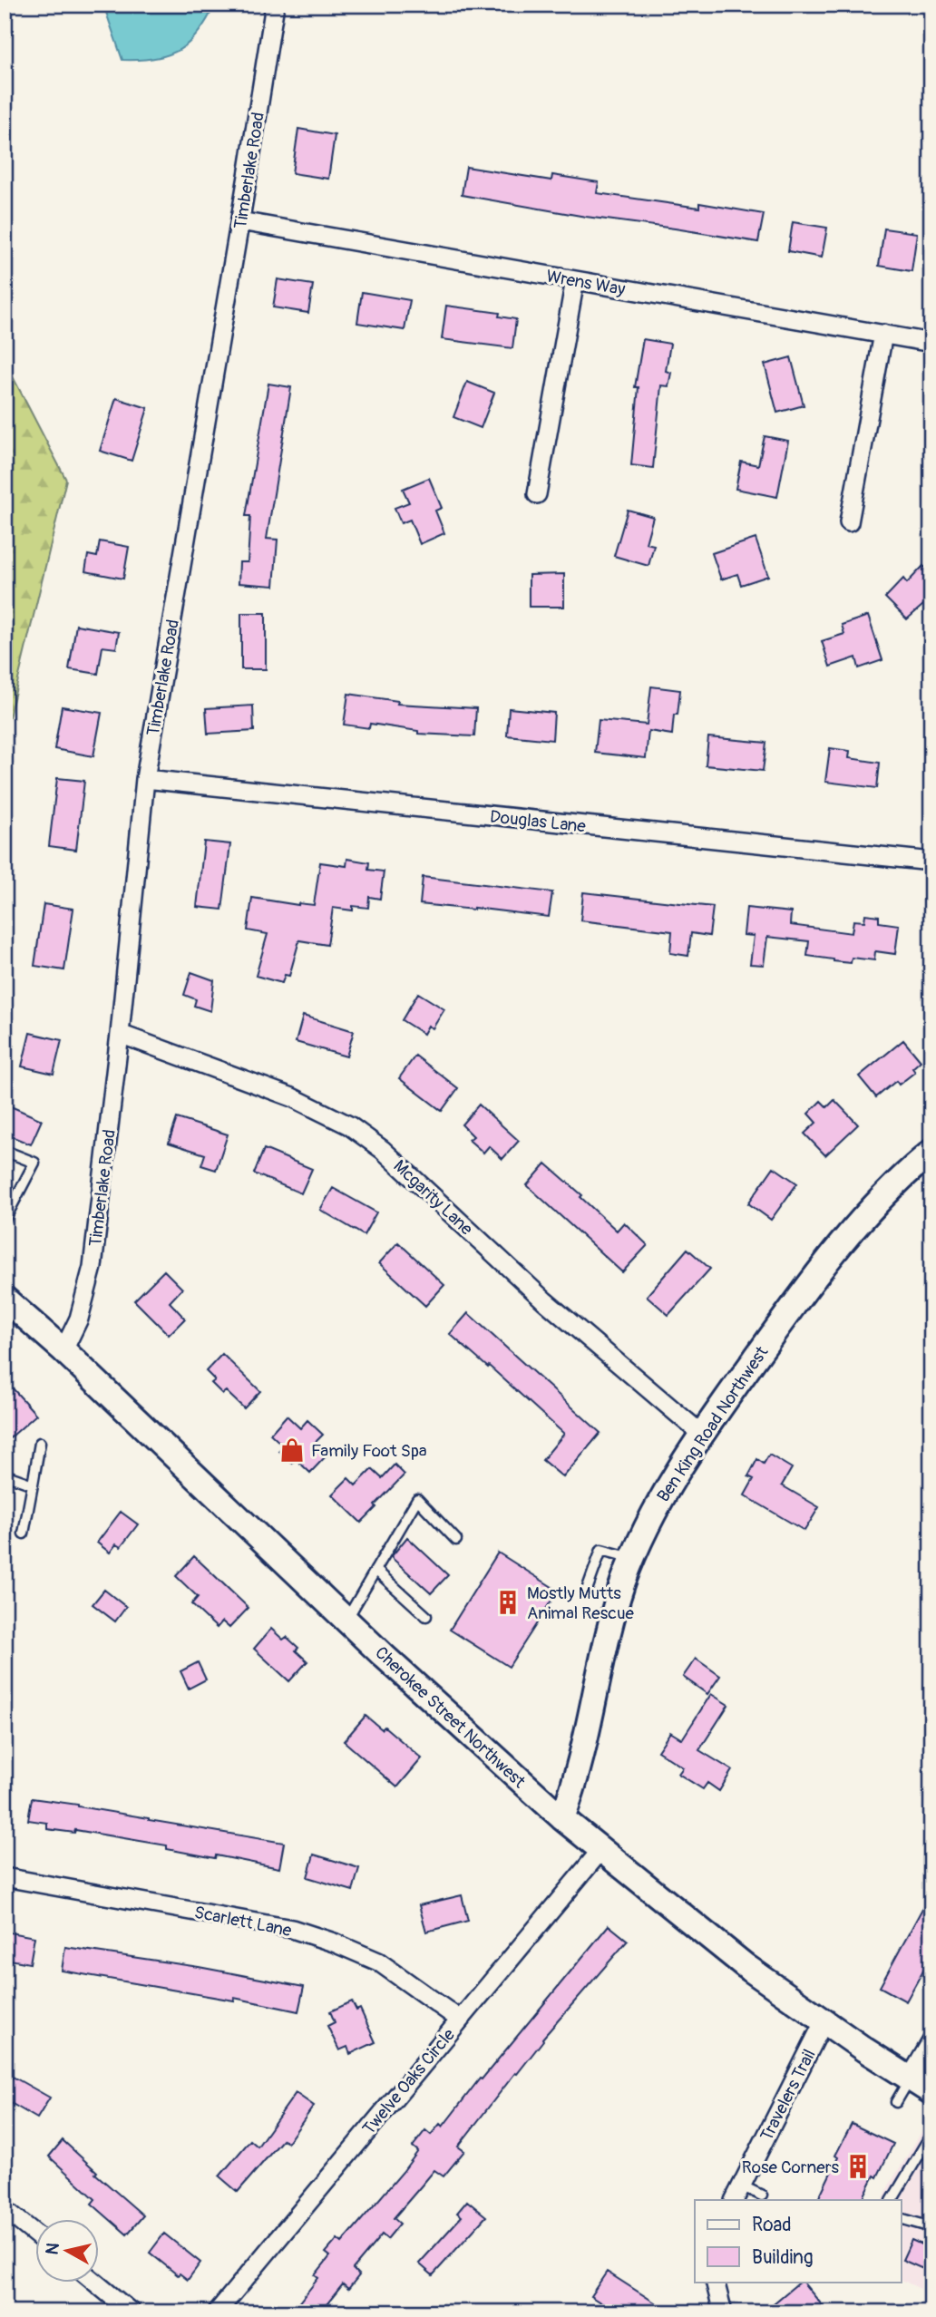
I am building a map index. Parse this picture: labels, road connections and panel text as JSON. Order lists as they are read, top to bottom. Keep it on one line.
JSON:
{"streets":{"main road":["Ben King Road Northwest","Cherokee Street Northwest"],"street":["Timberlake Road","Wrens Way","Douglas Lane","Mcgarity Lane","Scarlett Lane","Twelve Oaks Circle","Travelers Trail"]},"crossings":[["Timberlake Road","Wrens Way"],["Timberlake Road","Douglas Lane"],["Timberlake Road","Mcgarity Lane"],["Timberlake Road","Cherokee Street Northwest"],["Mcgarity Lane","Ben King Road Northwest"],["Ben King Road Northwest","Cherokee Street Northwest"],["Cherokee Street Northwest","Twelve Oaks Circle"],["Cherokee Street Northwest","Travelers Trail"],["Scarlett Lane","Twelve Oaks Circle"]],"places":{"shop":["Family Foot Spa"],"building":["Mostly Mutts Animal Rescue","Rose Corners"]},"legend":["Road","Building"],"north":"left"}
